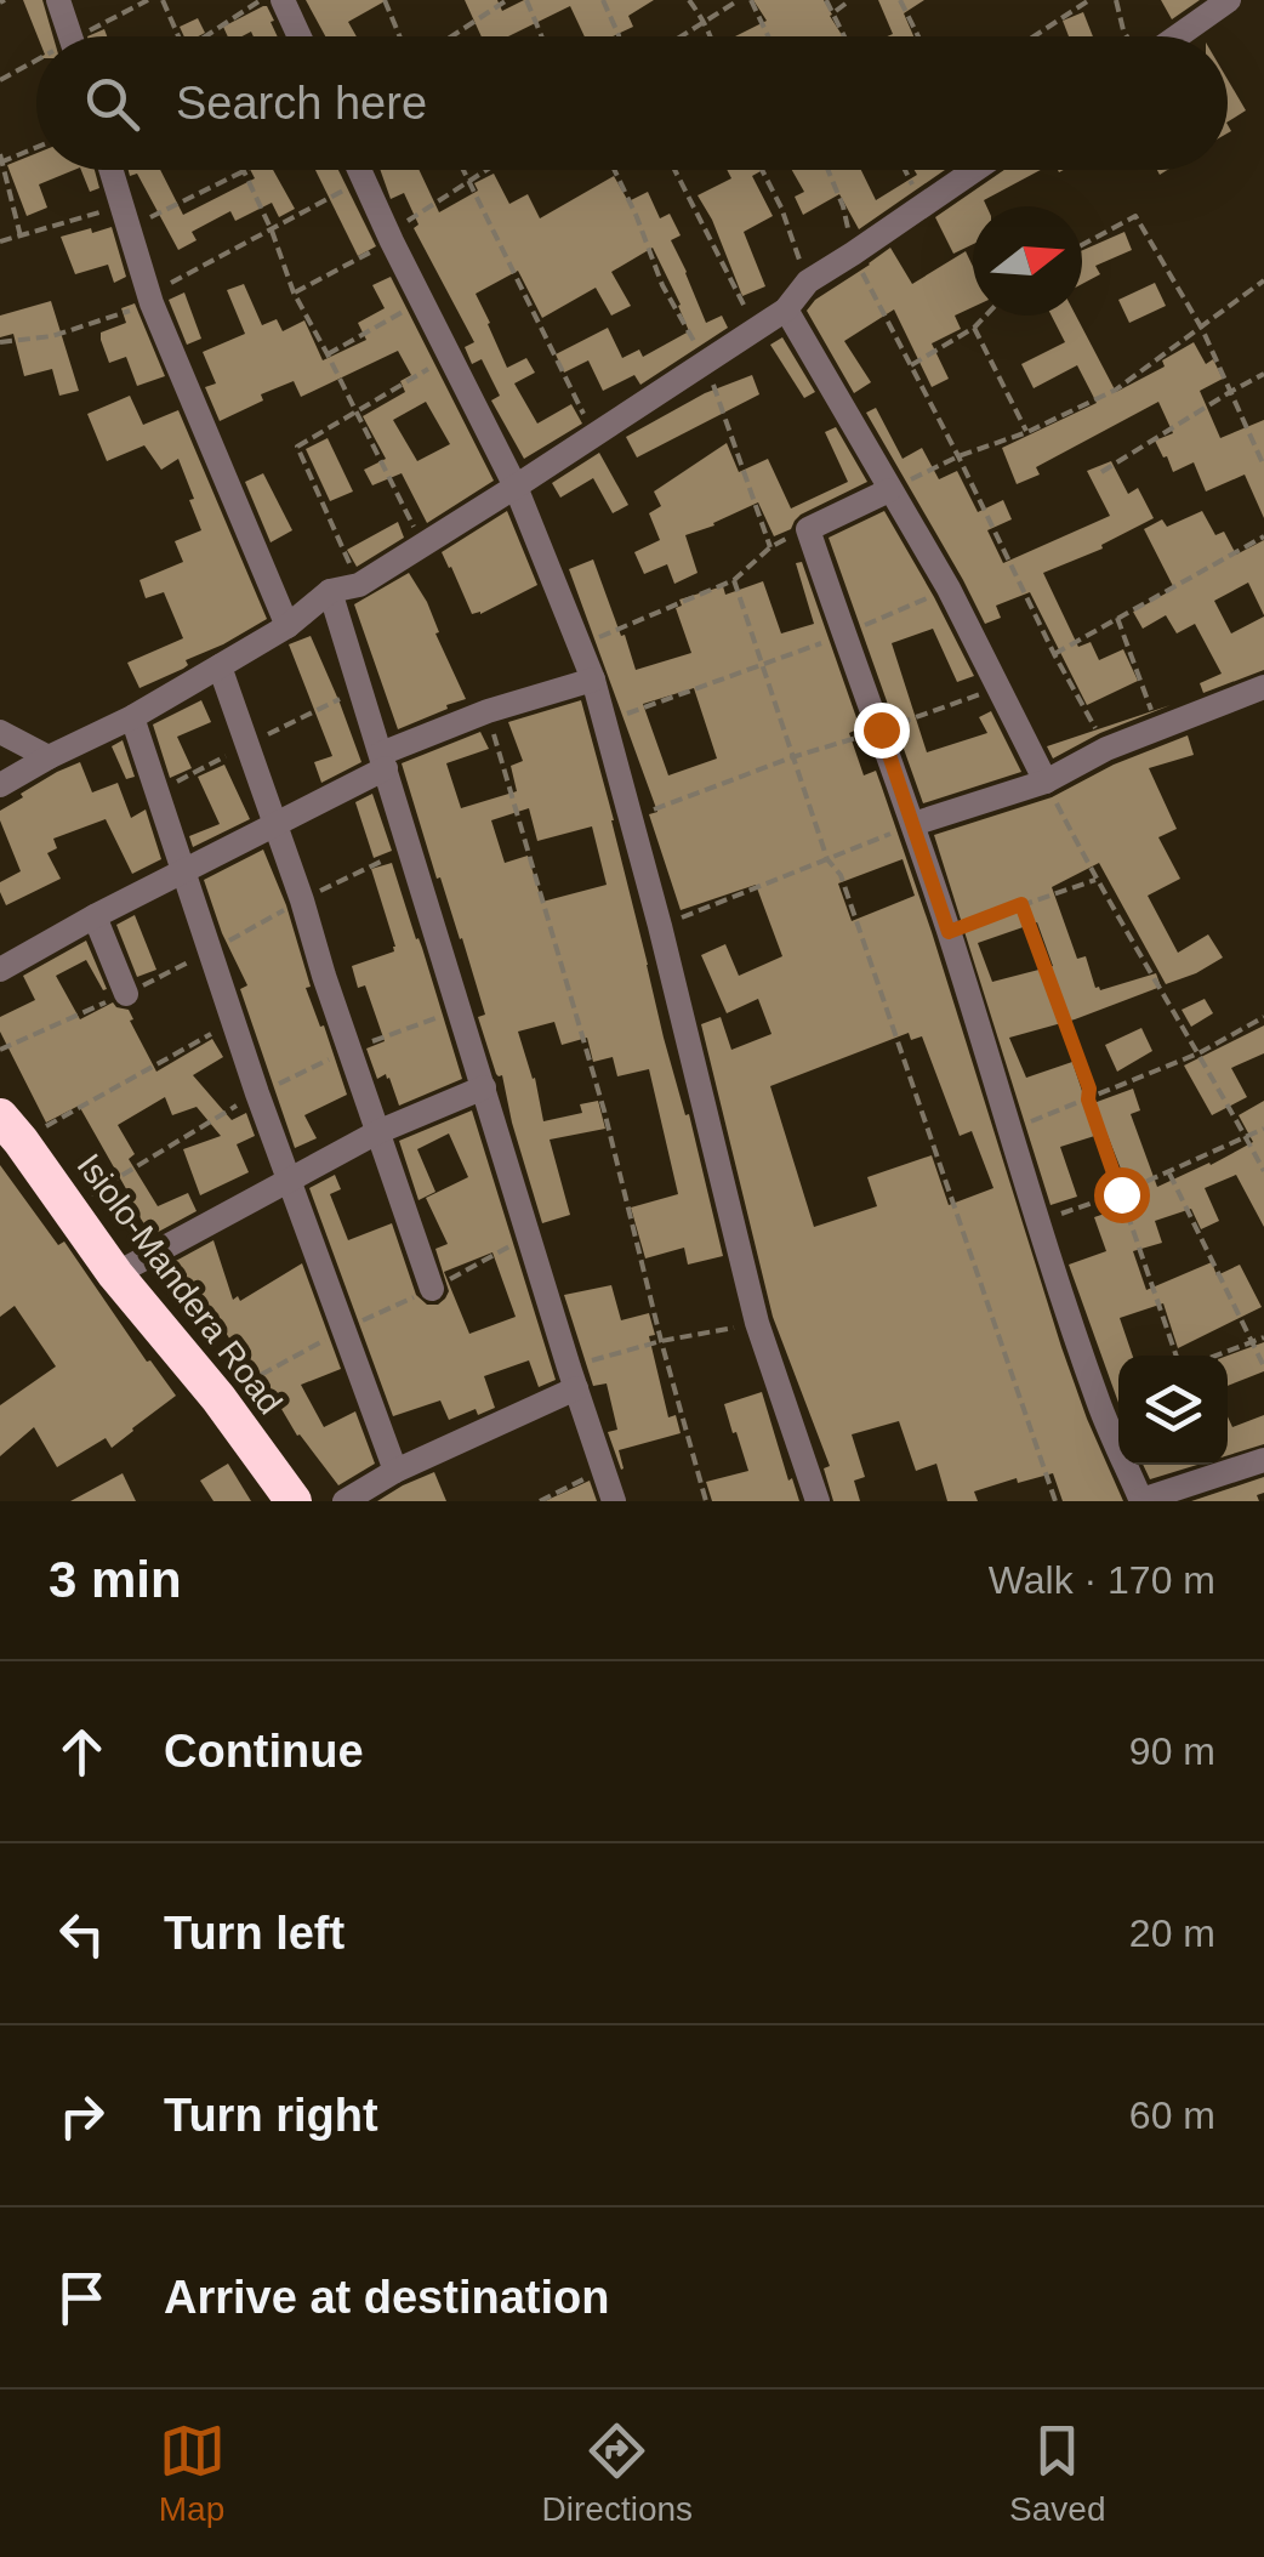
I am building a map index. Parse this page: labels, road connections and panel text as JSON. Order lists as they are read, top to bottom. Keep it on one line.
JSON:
{"streets":{"highway":["Isiolo-Mandera Road"]},"north":"right","page":{"search":"Search here","heading":["3 min","Walk · 170 m"],"list":[["Continue","90 m"],["Turn left","20 m"],["Turn right","60 m"],"Arrive at destination"],"nav":["Map","Directions","Saved"]}}
